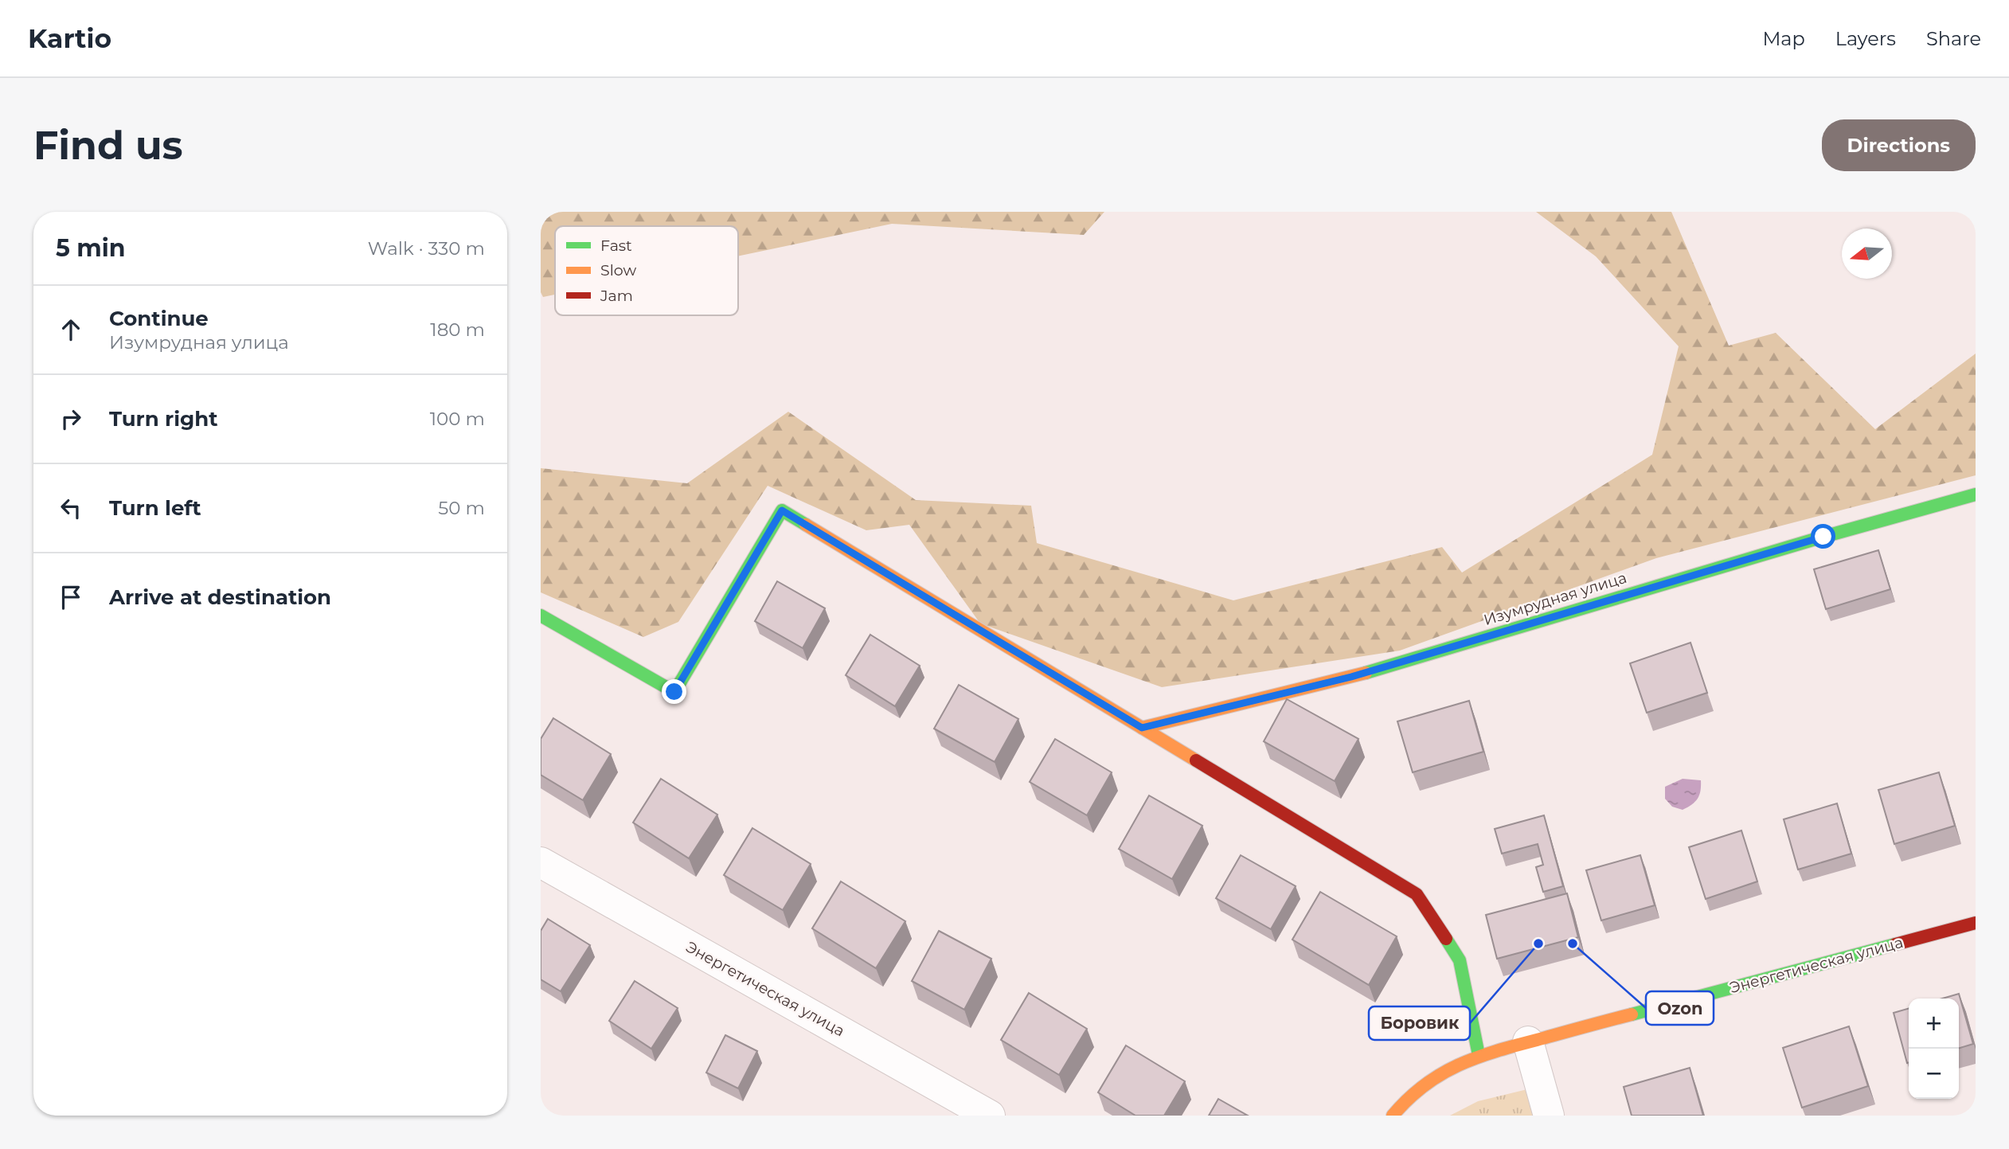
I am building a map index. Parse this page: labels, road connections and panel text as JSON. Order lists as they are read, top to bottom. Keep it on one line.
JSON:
{"streets":{"street":["Изумрудная улица","Энергетическая улица"]},"places":["Боровик","Ozon"],"legend":["Fast","Slow","Jam"],"north":"left","page":{"header":"Kartio","nav":["Map","Layers","Share"],"buttons":"Directions","title":"Find us","heading":["5 min","Walk · 330 m"],"list":[["Continue","Изумрудная улица","180 m"],["Turn right","100 m"],["Turn left","50 m"],"Arrive at destination"],"map_buttons":["+","−"]}}
